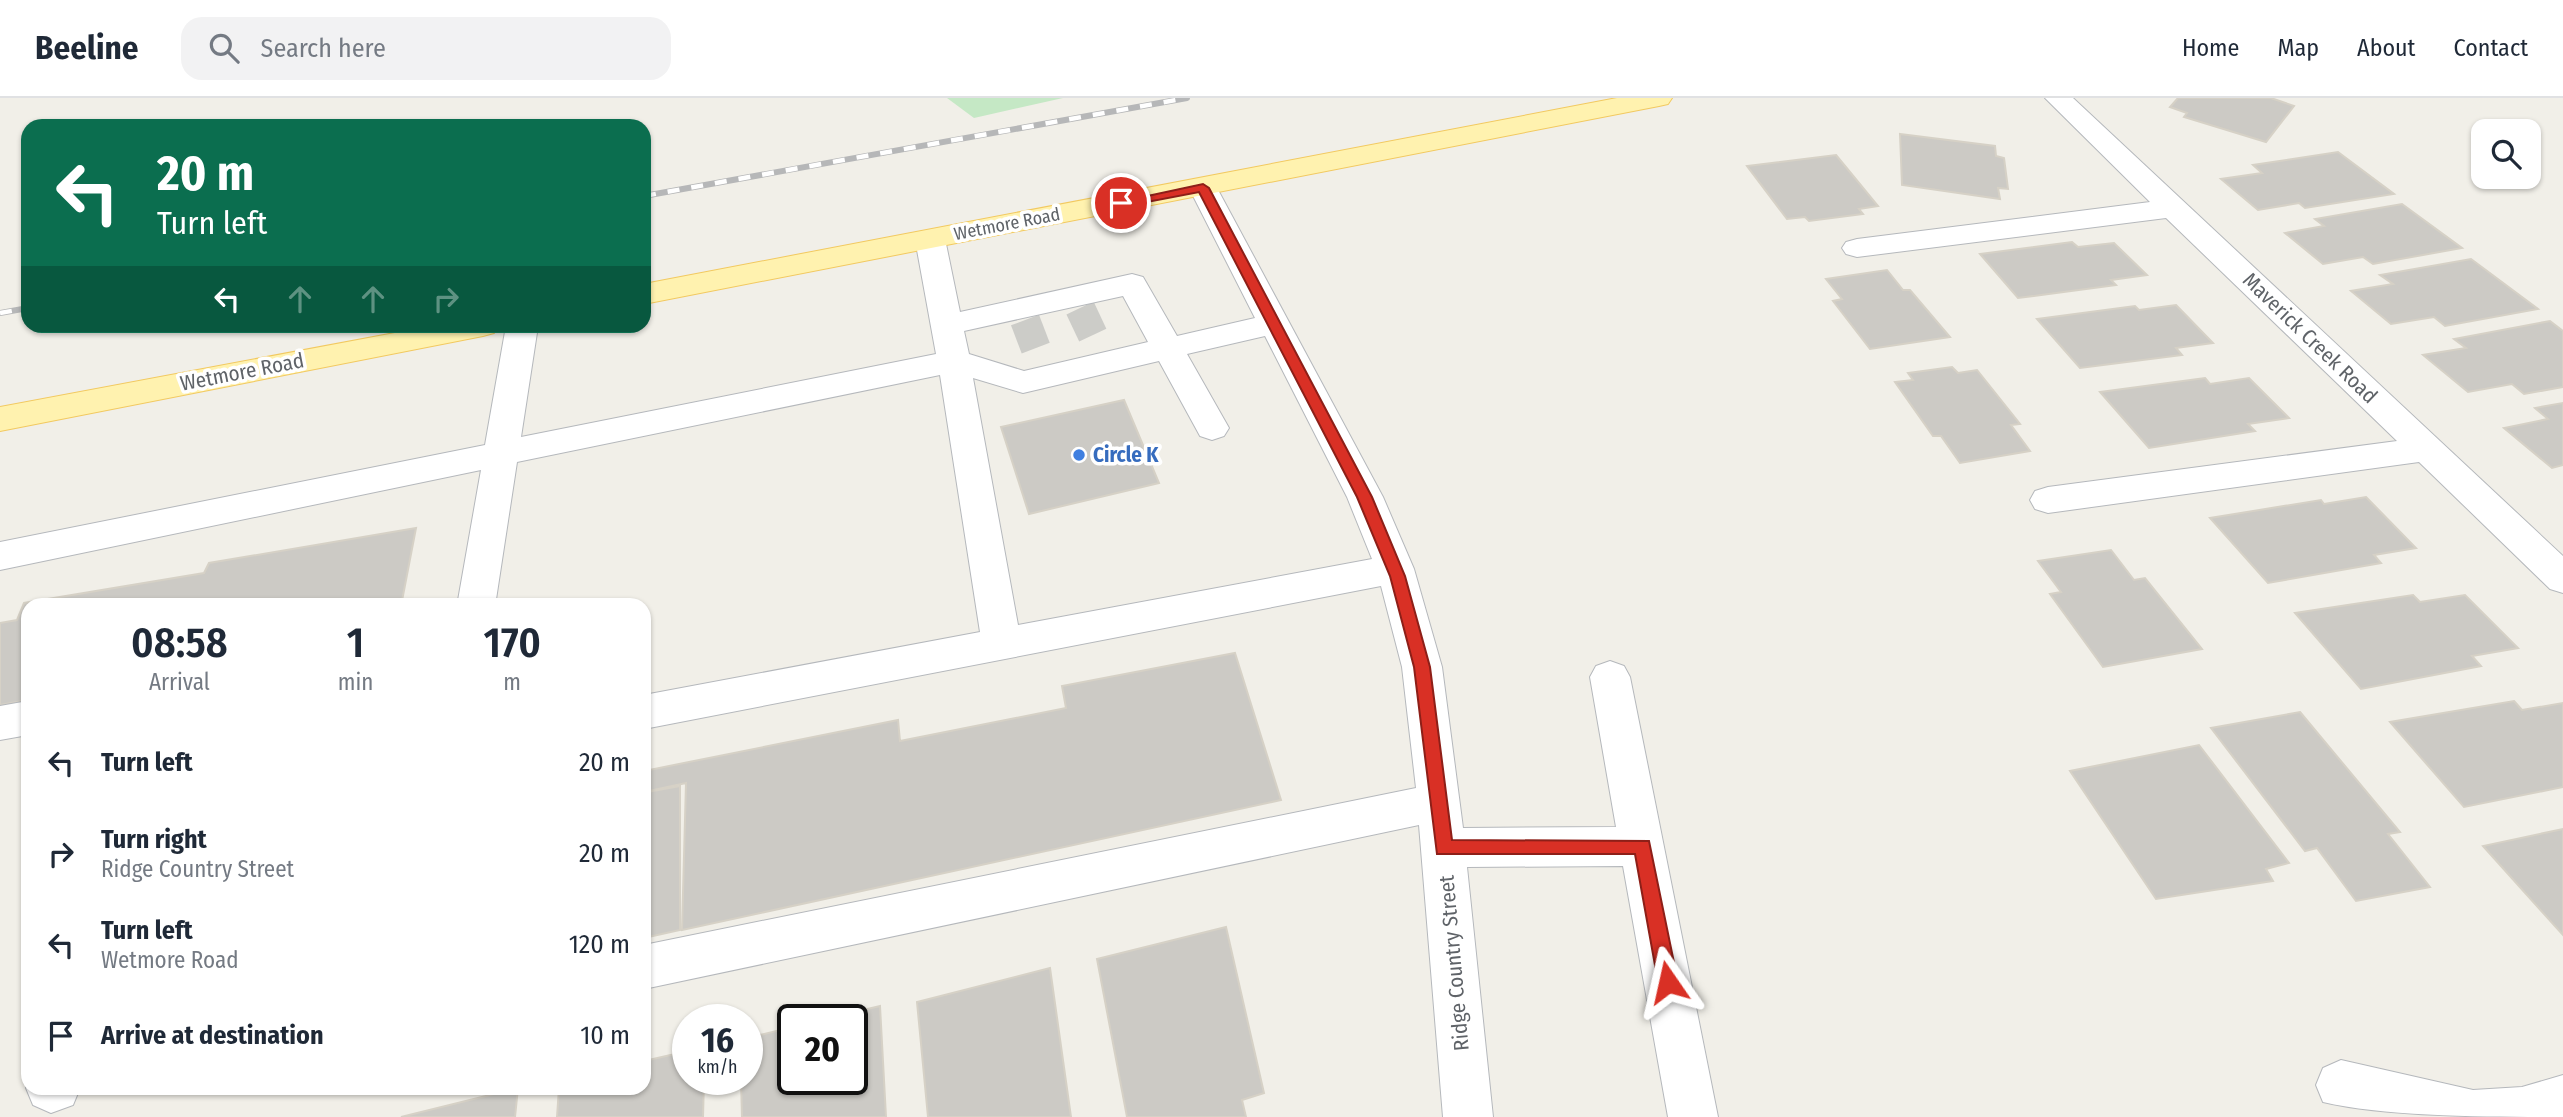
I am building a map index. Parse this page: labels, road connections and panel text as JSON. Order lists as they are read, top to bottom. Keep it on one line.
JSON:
{"streets":{"main road":["Wetmore Road"],"street":["Maverick Creek Road","Ridge Country Street"]},"crossings":[["Wetmore Road","Ridge Country Street"]],"places":["Circle K"],"page":{"header":"Beeline","search":"Search here","nav":["Home","Map","About","Contact"],"turn":["20 m","Turn left"],"eta":["08:58","Arrival","1","min","170","m"],"list":[{"name":"Turn left","value":"20 m"},{"name":"Turn right","note":"Ridge Country Street","value":"20 m"},{"name":"Turn left","note":"Wetmore Road","value":"120 m"},{"name":"Arrive at destination","value":"10 m"}],"speed":"16 km/h","limit":"20"}}
